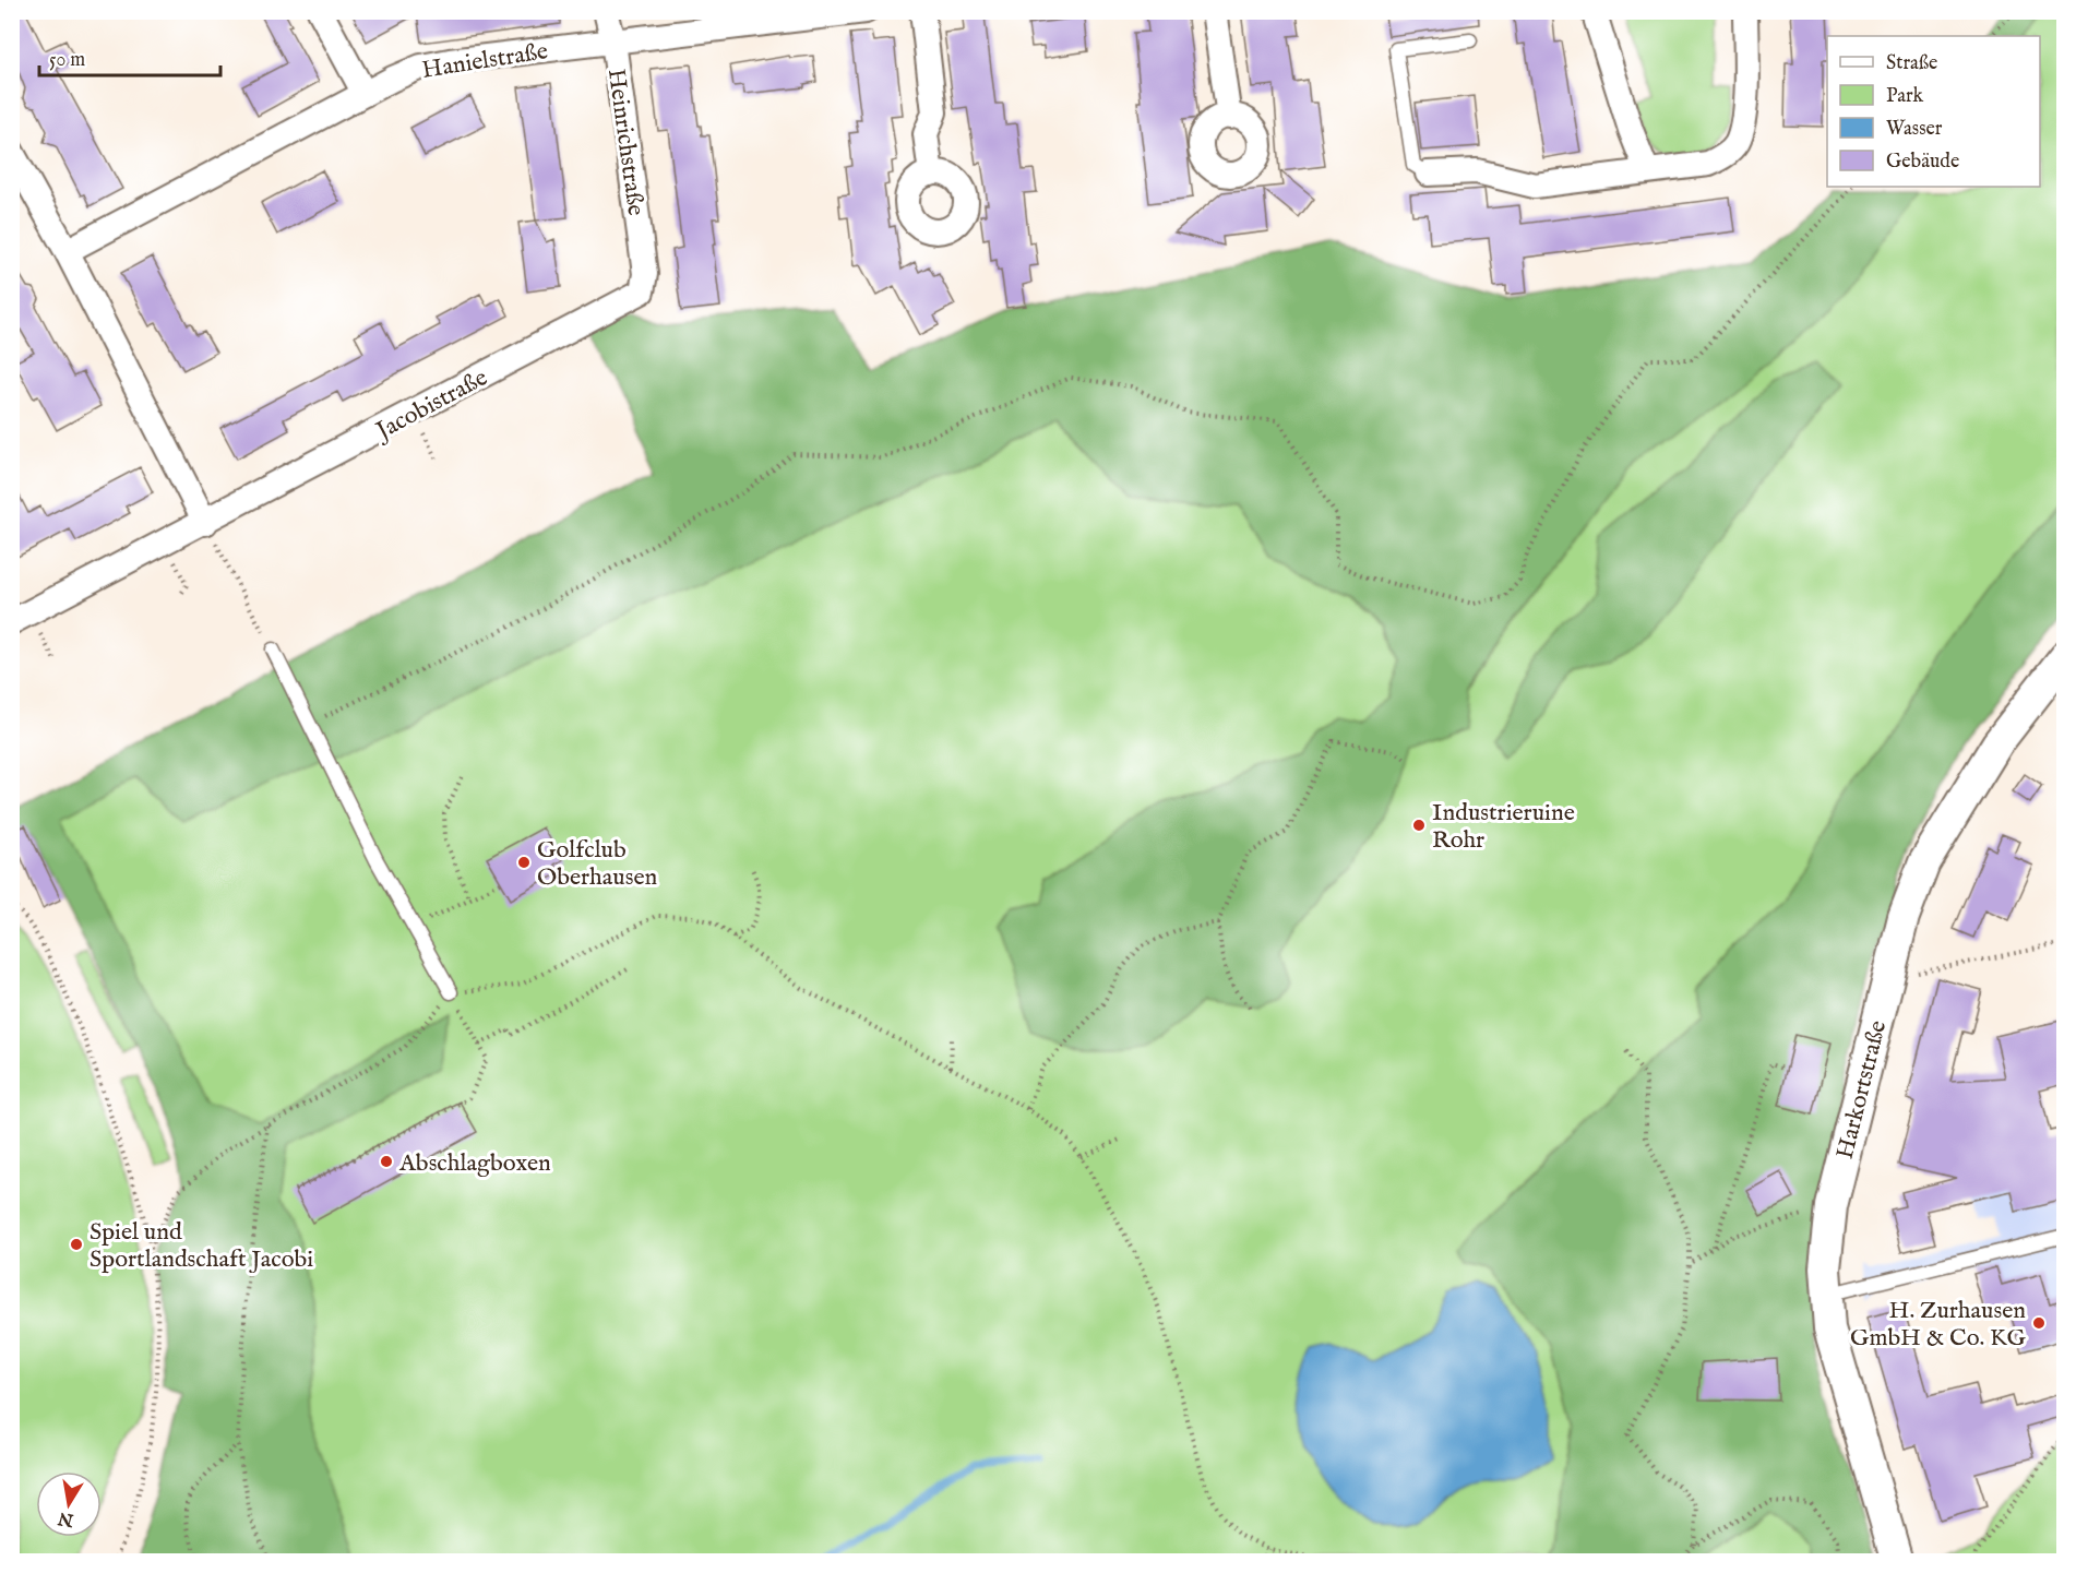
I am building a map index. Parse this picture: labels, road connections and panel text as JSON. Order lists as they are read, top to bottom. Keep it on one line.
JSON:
{"streets":{"street":["Hanielstraße","Heinrichstraße","Jacobistraße","Harkortstraße"]},"crossings":[["Hanielstraße","Heinrichstraße"],["Heinrichstraße","Jacobistraße"]],"places":["Industrieruine Rohr","Golfclub Oberhausen","Abschlagboxen","Spiel und Sportlandschaft Jacobi","H. Zurhausen GmbH & Co. KG"],"legend":["Straße","Park","Wasser","Gebäude"],"scale_bar":"50 m","north":"bottom"}
